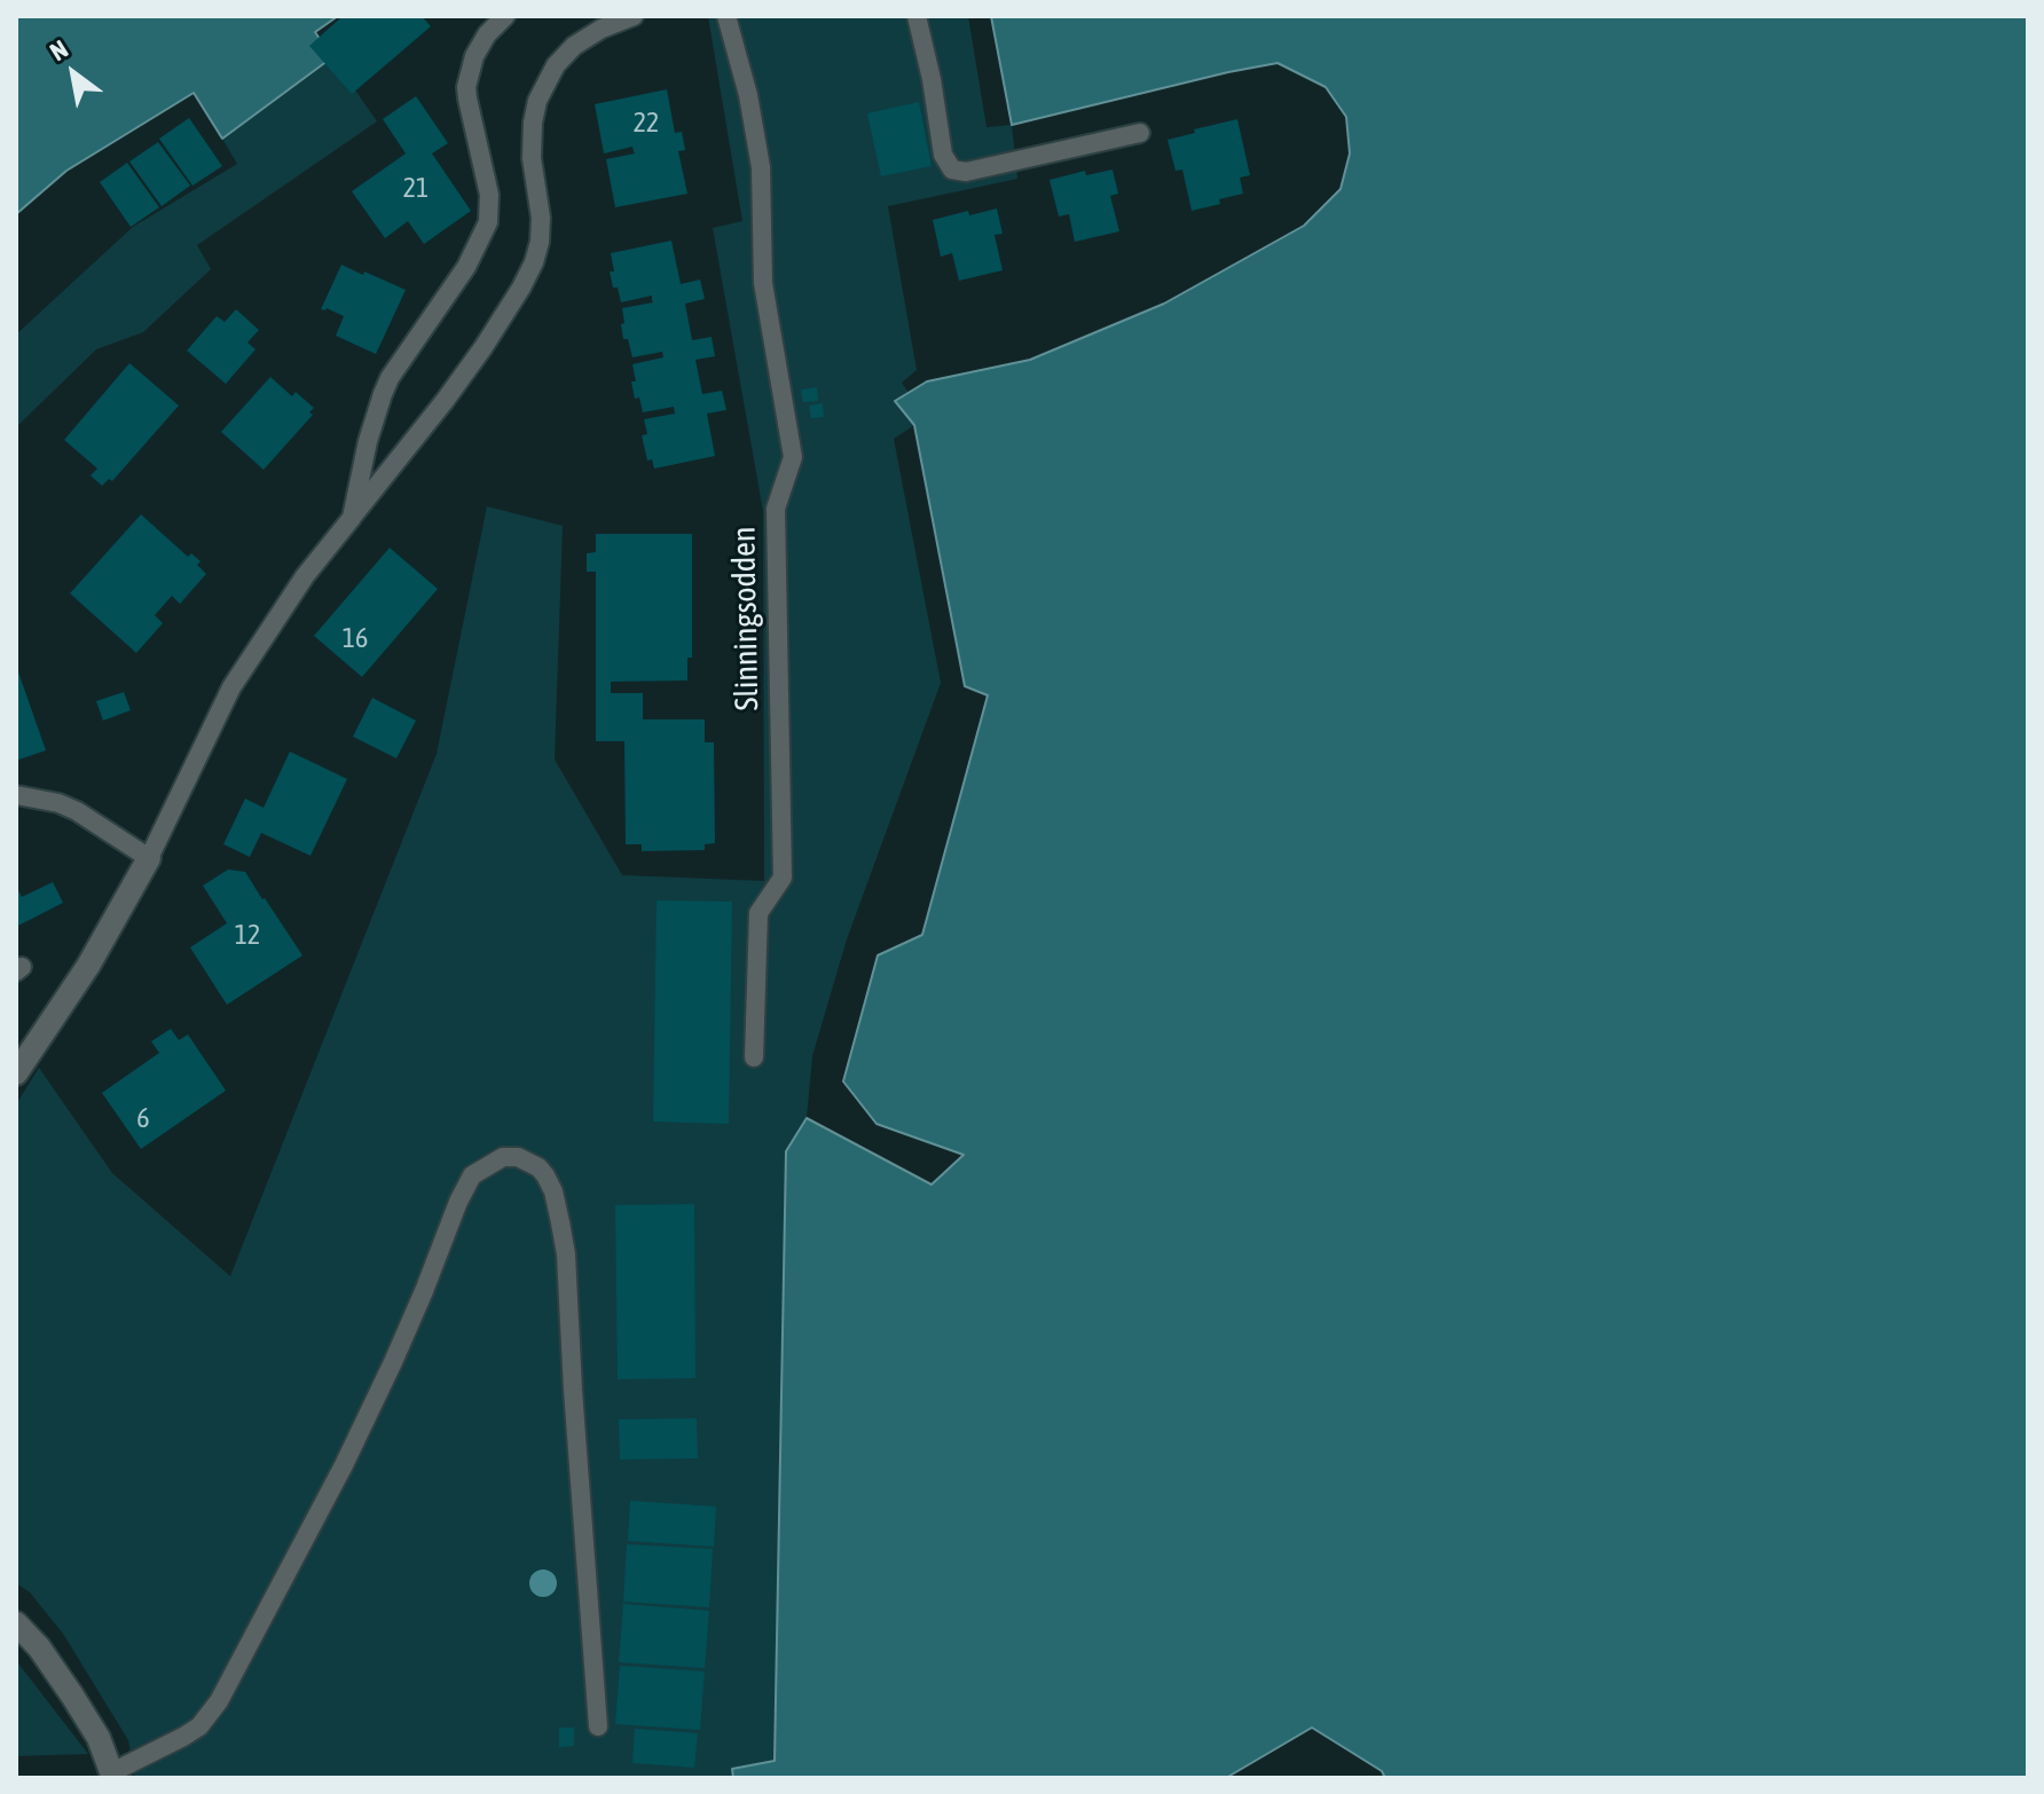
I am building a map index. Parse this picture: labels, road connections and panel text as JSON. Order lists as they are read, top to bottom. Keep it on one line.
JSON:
{"streets":{"lane":["Slinningsodden"]},"house_numbers":["22","21","16","12","6"],"north":"top left"}
